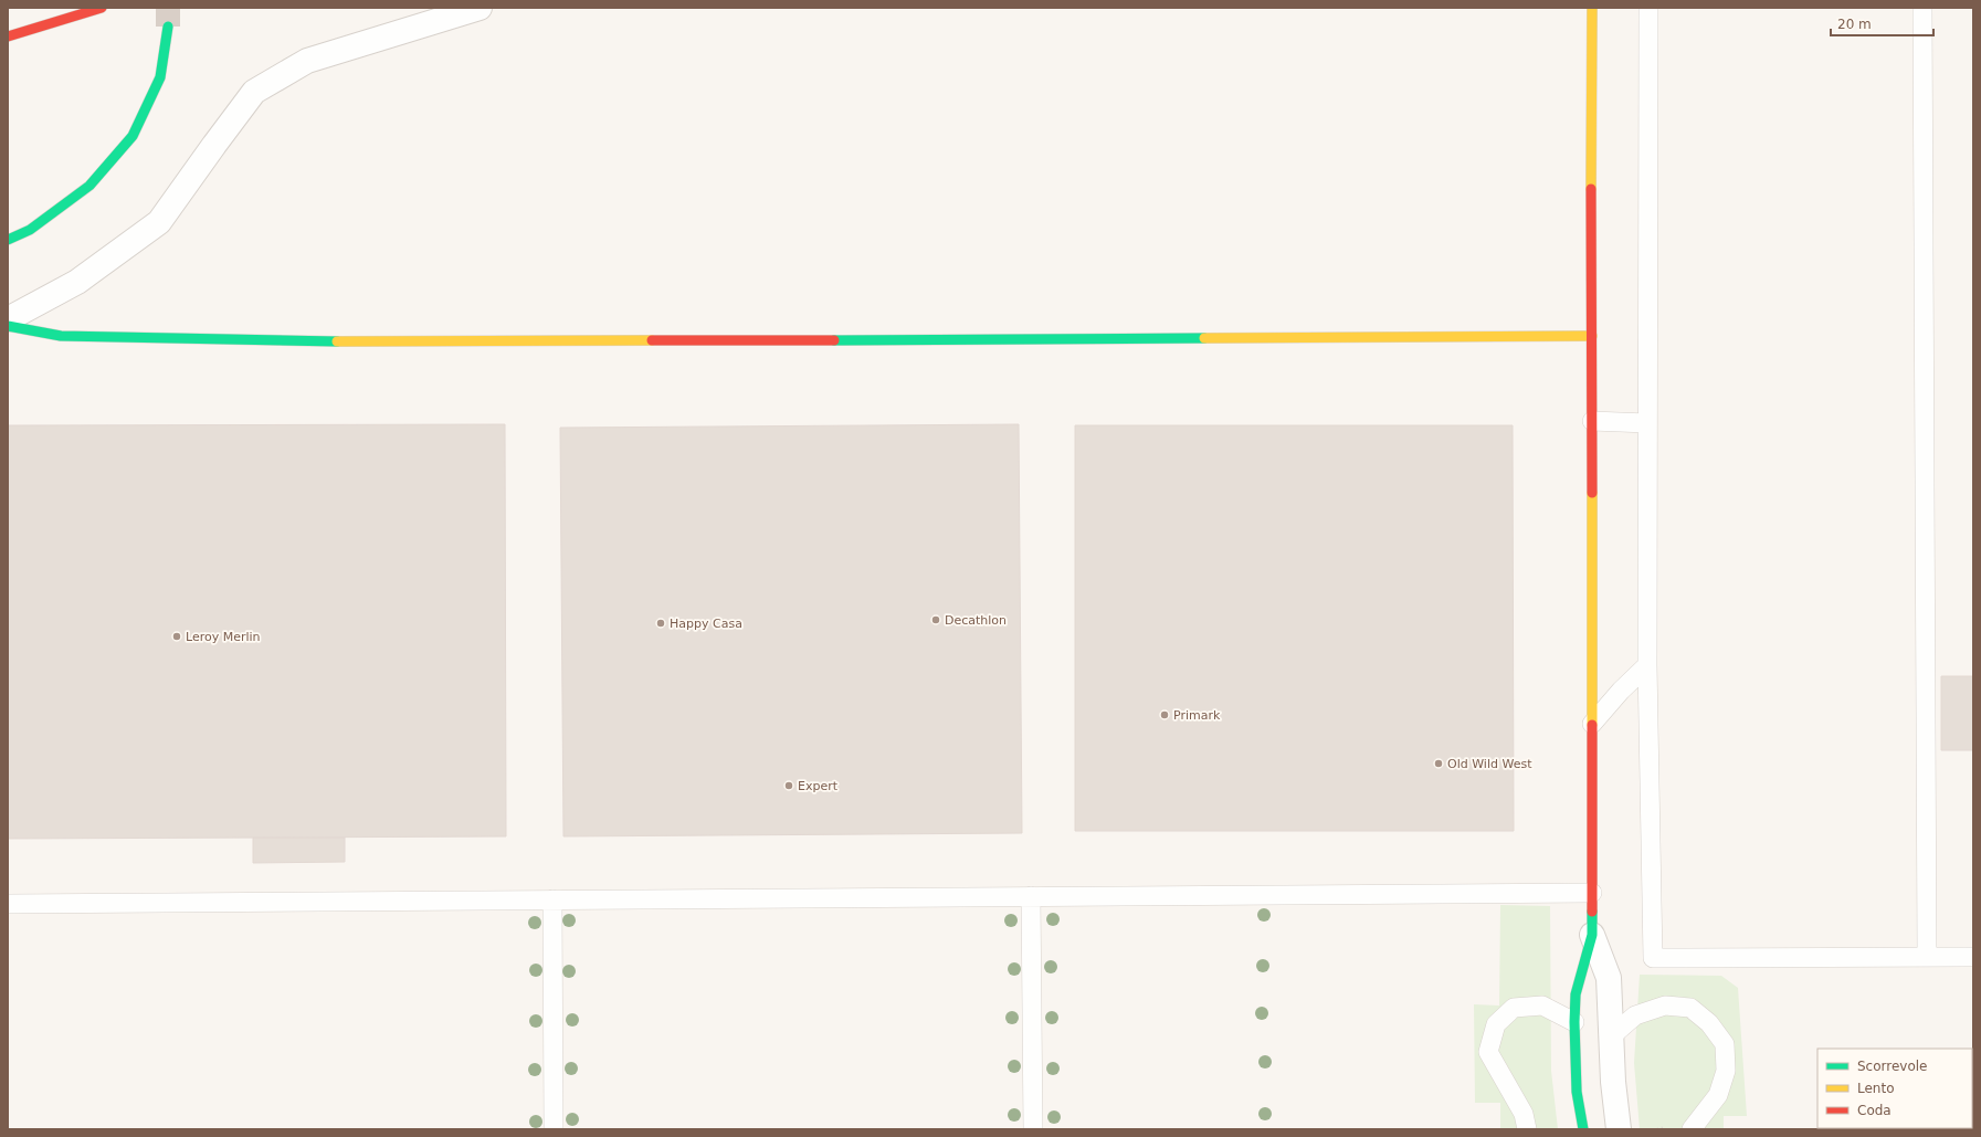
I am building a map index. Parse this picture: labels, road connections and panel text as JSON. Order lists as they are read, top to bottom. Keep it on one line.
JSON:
{"places":["Decathlon","Happy Casa","Leroy Merlin","Primark","Old Wild West","Expert"],"legend":["Scorrevole","Lento","Coda"],"scale_bar":"20 m"}
